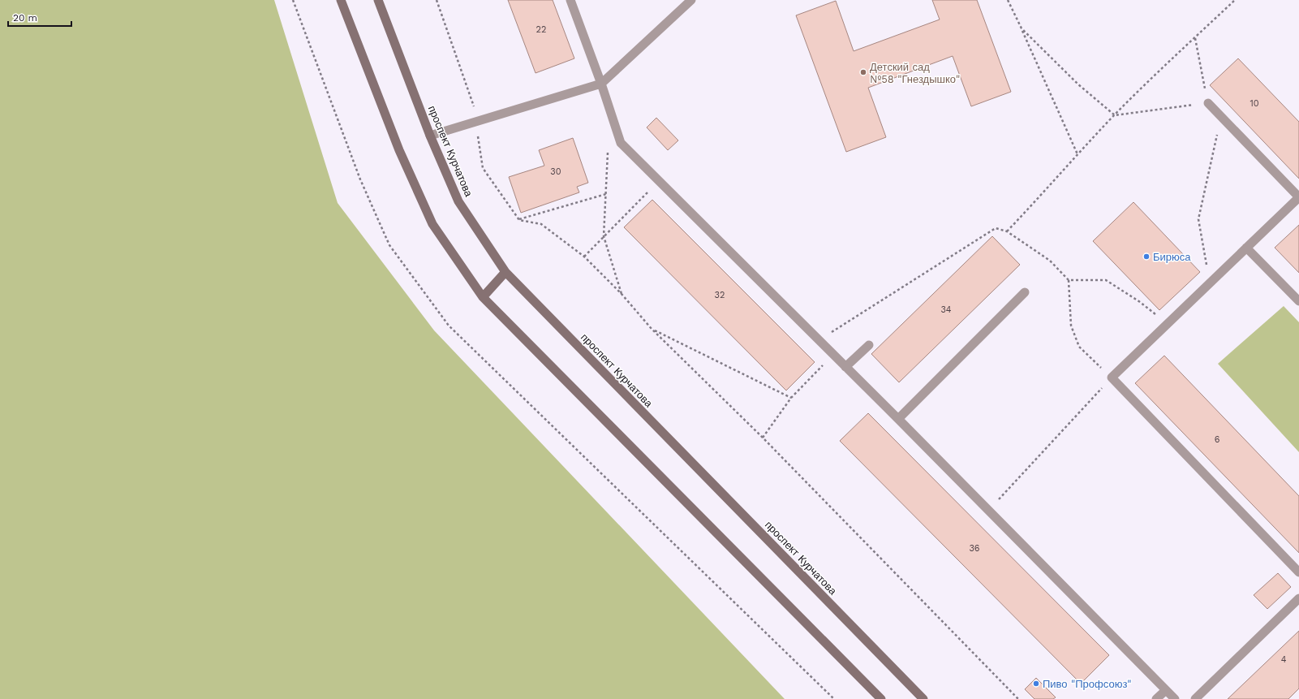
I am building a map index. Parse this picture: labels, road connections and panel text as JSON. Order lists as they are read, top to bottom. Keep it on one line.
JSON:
{"streets":{"main road":["проспект Курчатова"]},"places":["Детский сад №58 \"Гнездышко\"","Бирюса","Пиво \"Профсоюз\""],"house_numbers":["22","10","30","32","34","6","36","4"],"scale_bar":"20 m"}
